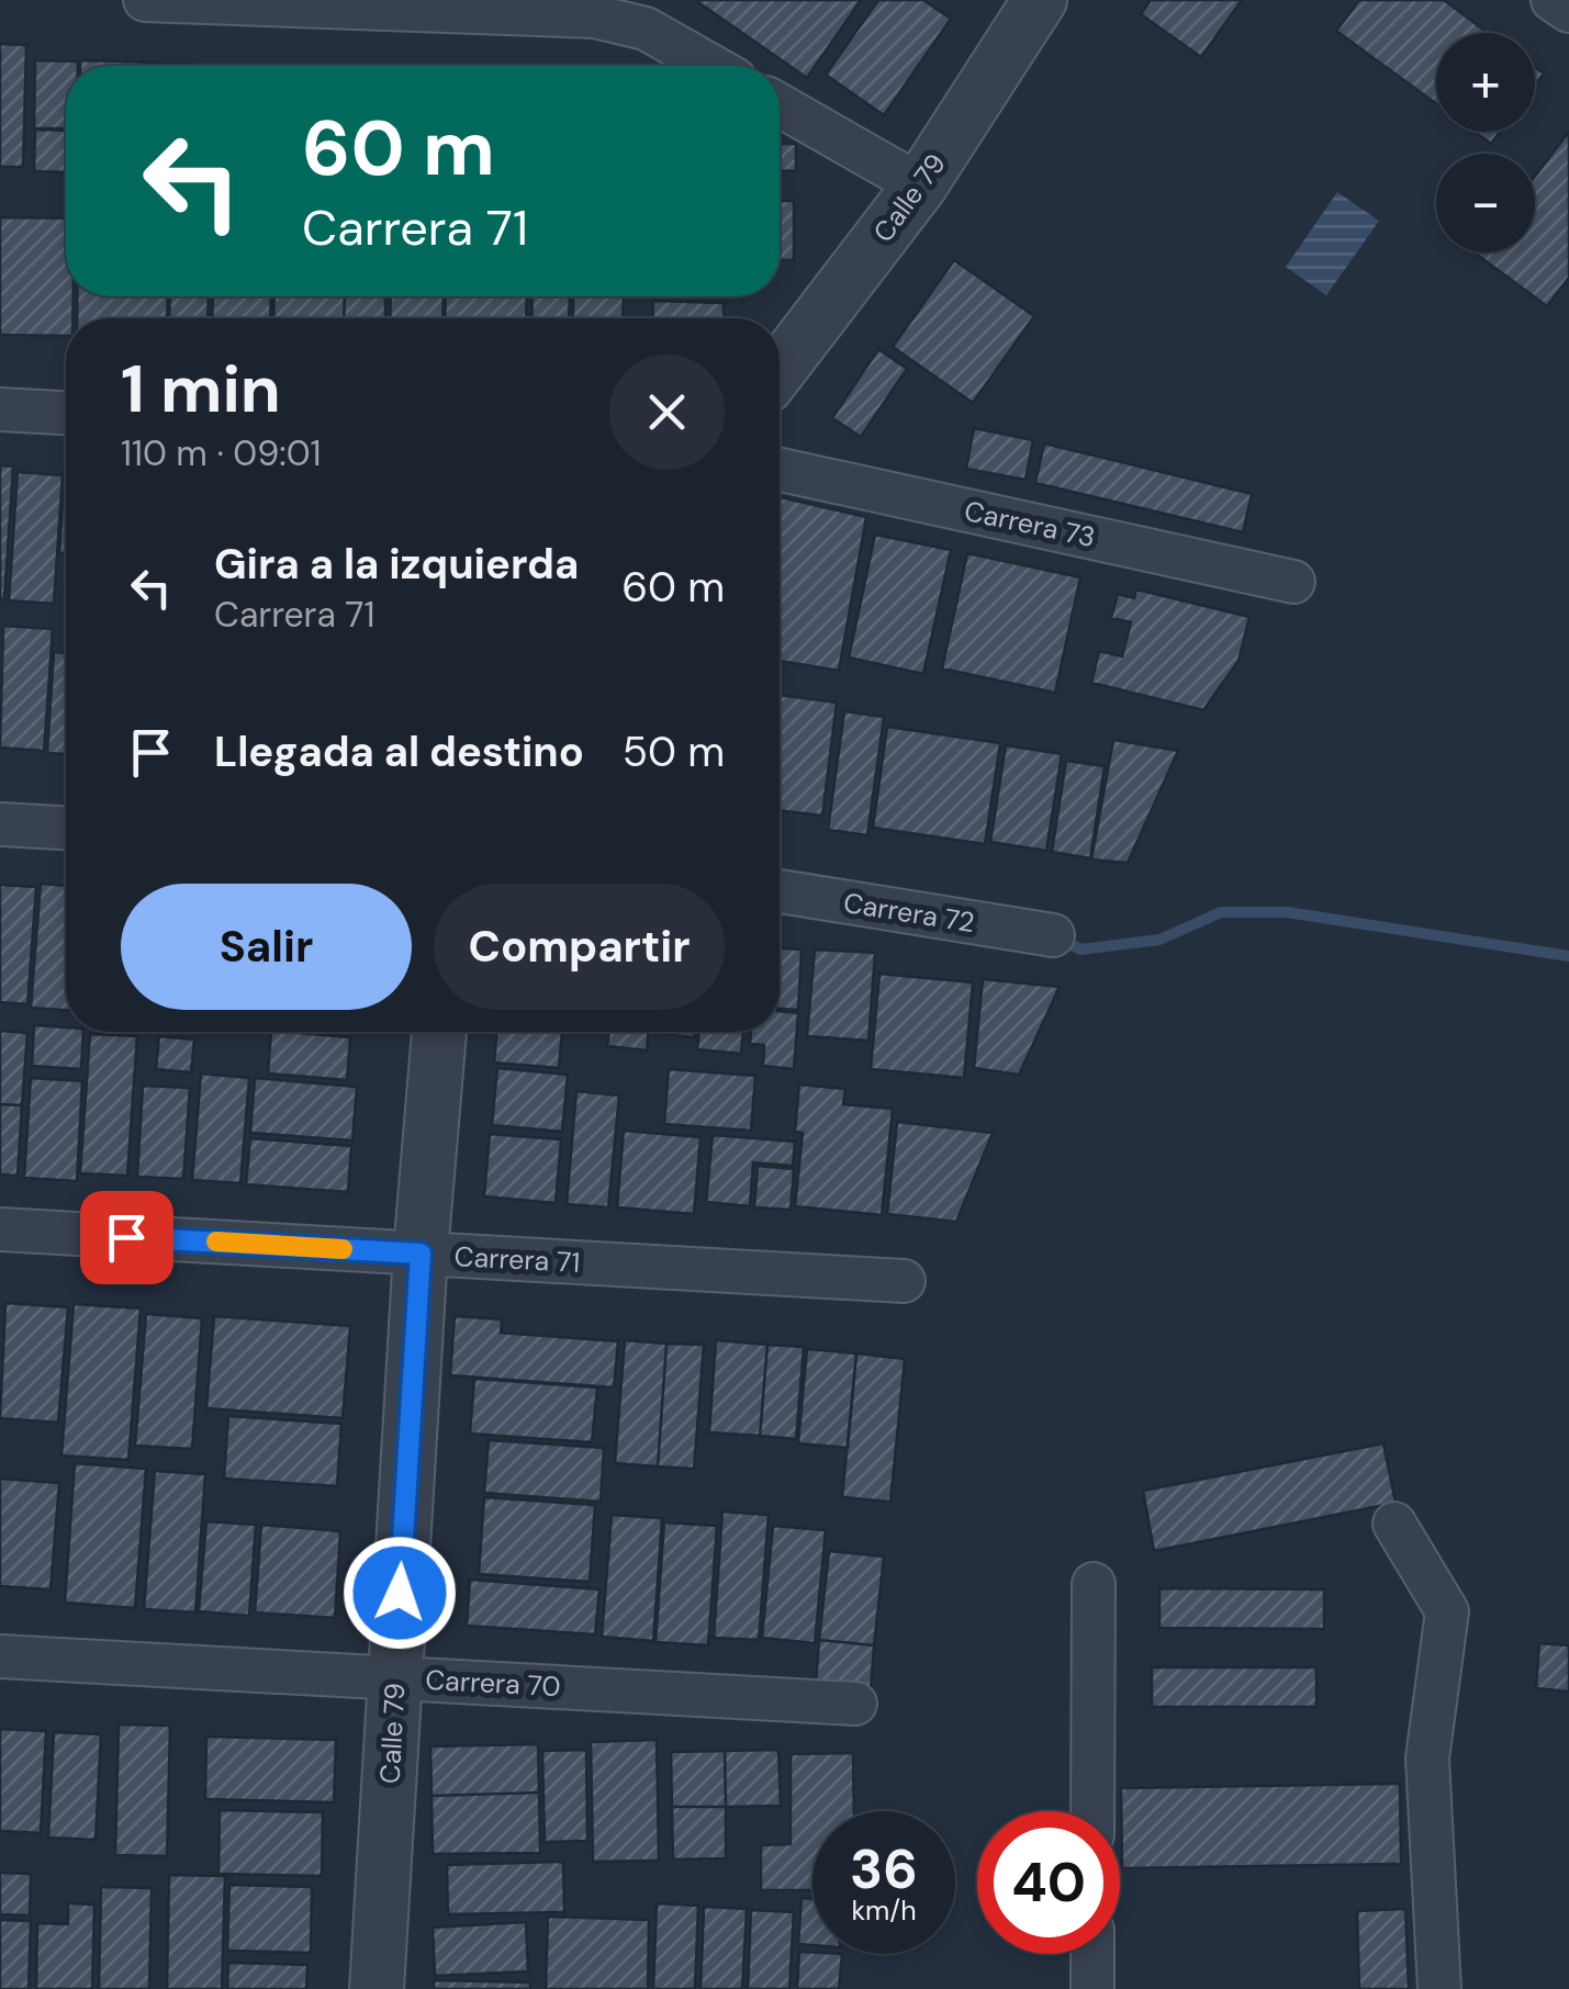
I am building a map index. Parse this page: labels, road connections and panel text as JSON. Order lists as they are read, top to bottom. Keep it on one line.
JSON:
{"streets":{"street":["Calle 79","Carrera 73","Carrera 72","Carrera 71","Carrera 70"]},"crossings":[["Calle 79","Carrera 71"],["Calle 79","Carrera 70"]],"page":{"map_buttons":["+","−"],"turn":["60 m","Carrera 71"],"heading":["1 min","110 m · 09:01"],"list":[{"name":"Gira a la izquierda","note":"Carrera 71","value":"60 m"},{"name":"Llegada al destino","value":"50 m"}],"buttons":["Salir","Compartir"],"speed":"36 km/h","limit":"40"}}
